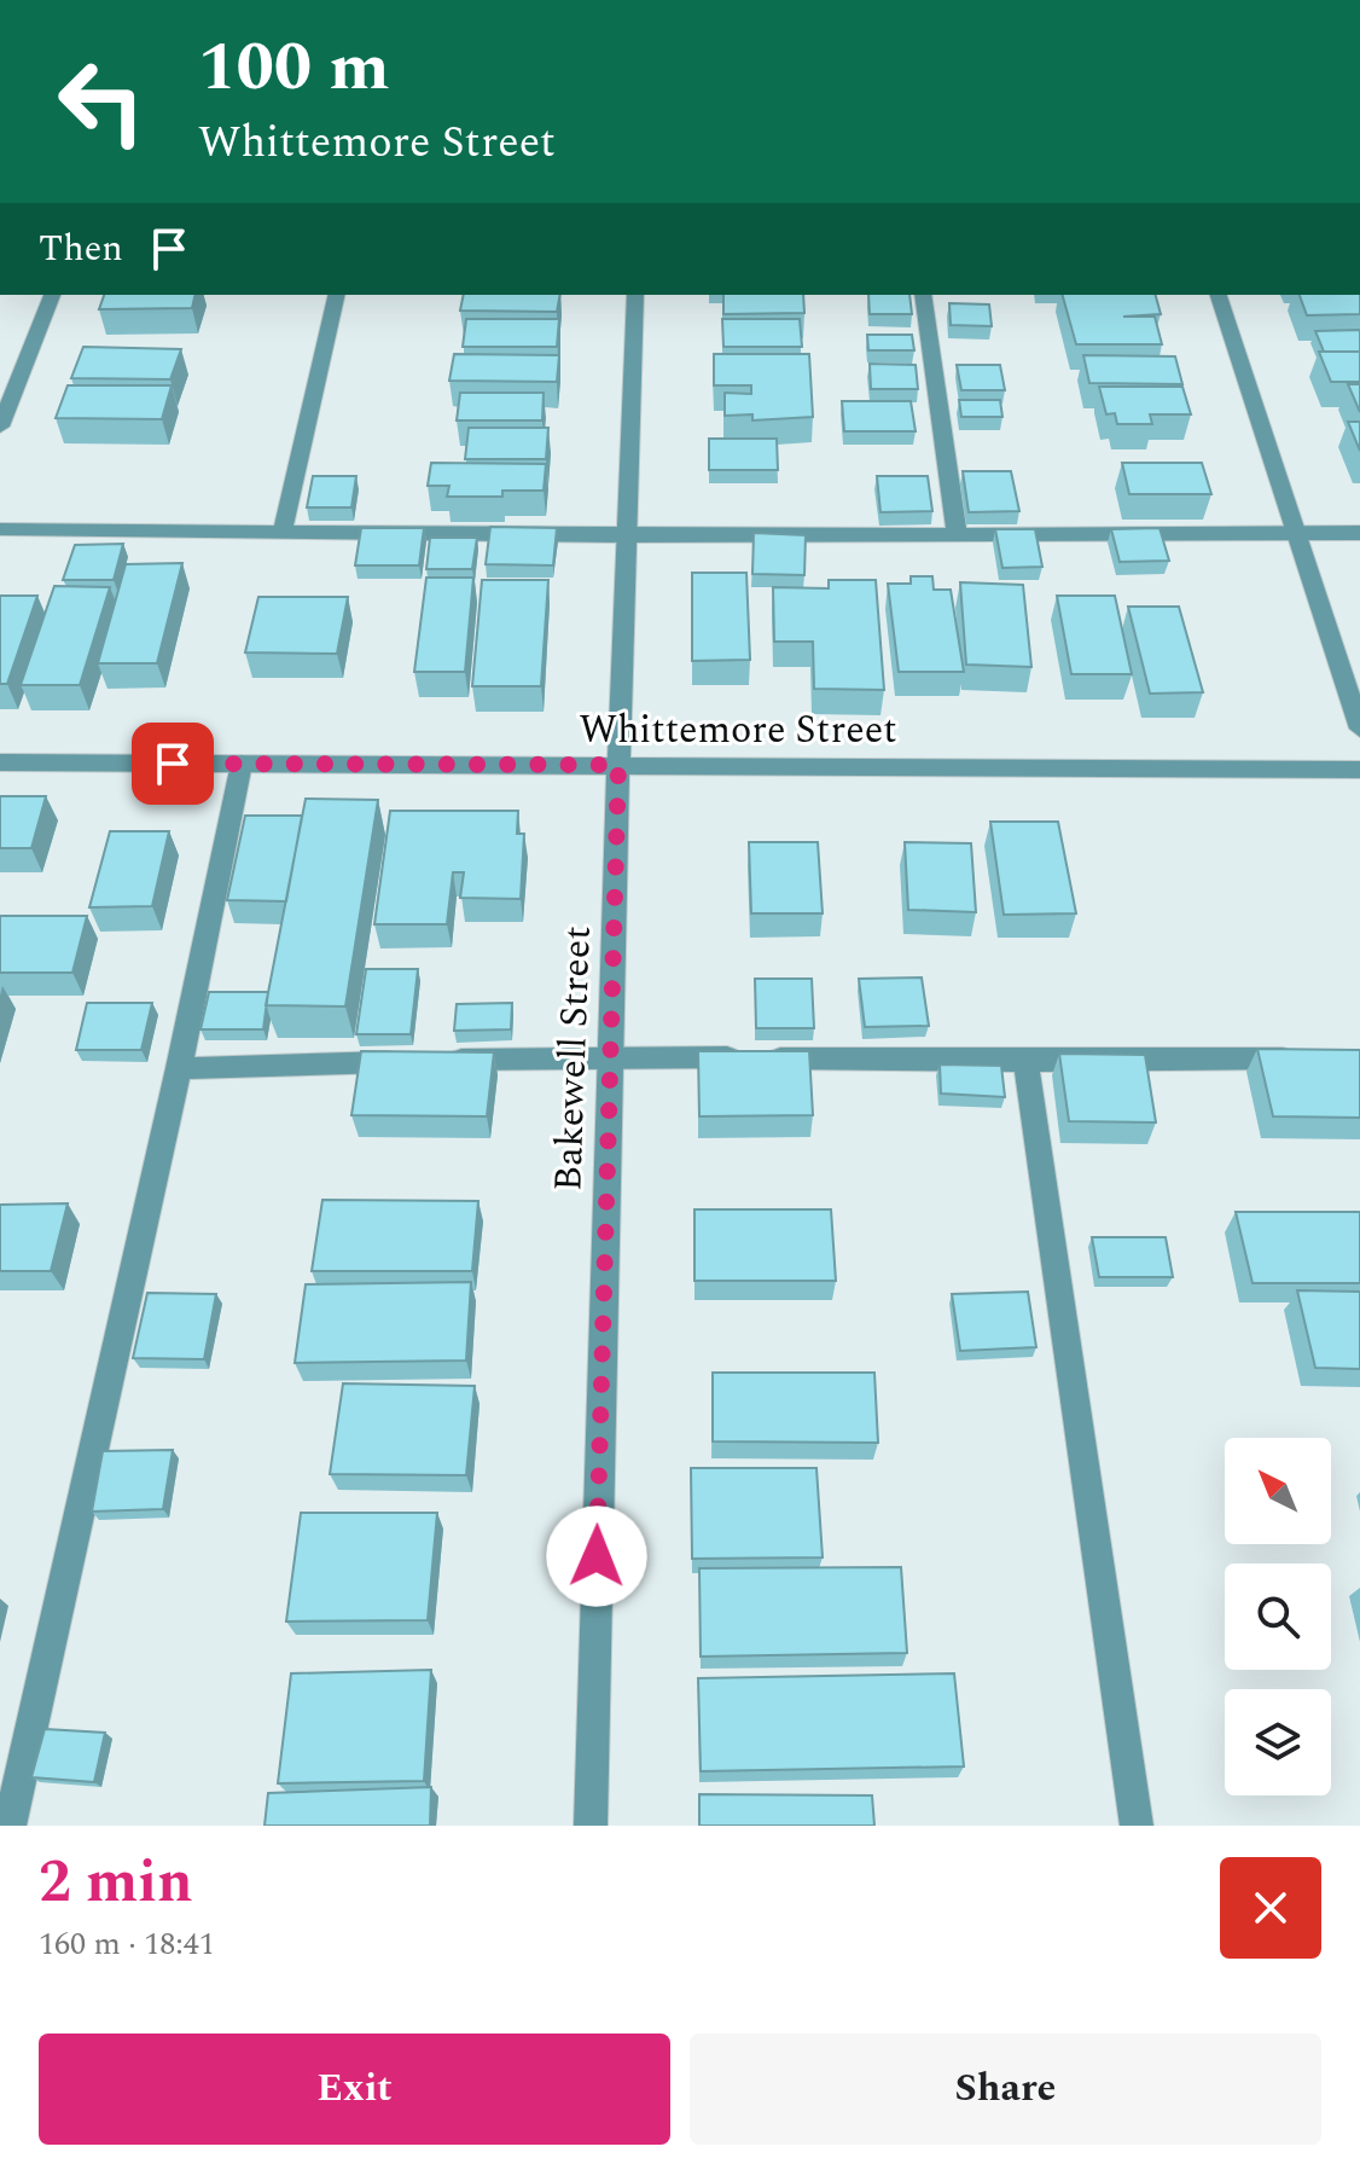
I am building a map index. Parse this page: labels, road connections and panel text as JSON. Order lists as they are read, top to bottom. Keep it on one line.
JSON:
{"streets":{"street":["Whittemore Street","Bakewell Street"]},"crossings":[["Whittemore Street","Bakewell Street"]],"north":"top left","page":{"turn":["100 m","Whittemore Street"],"then":"Then","heading":["2 min","160 m · 18:41"],"buttons":["Exit","Share"]}}
